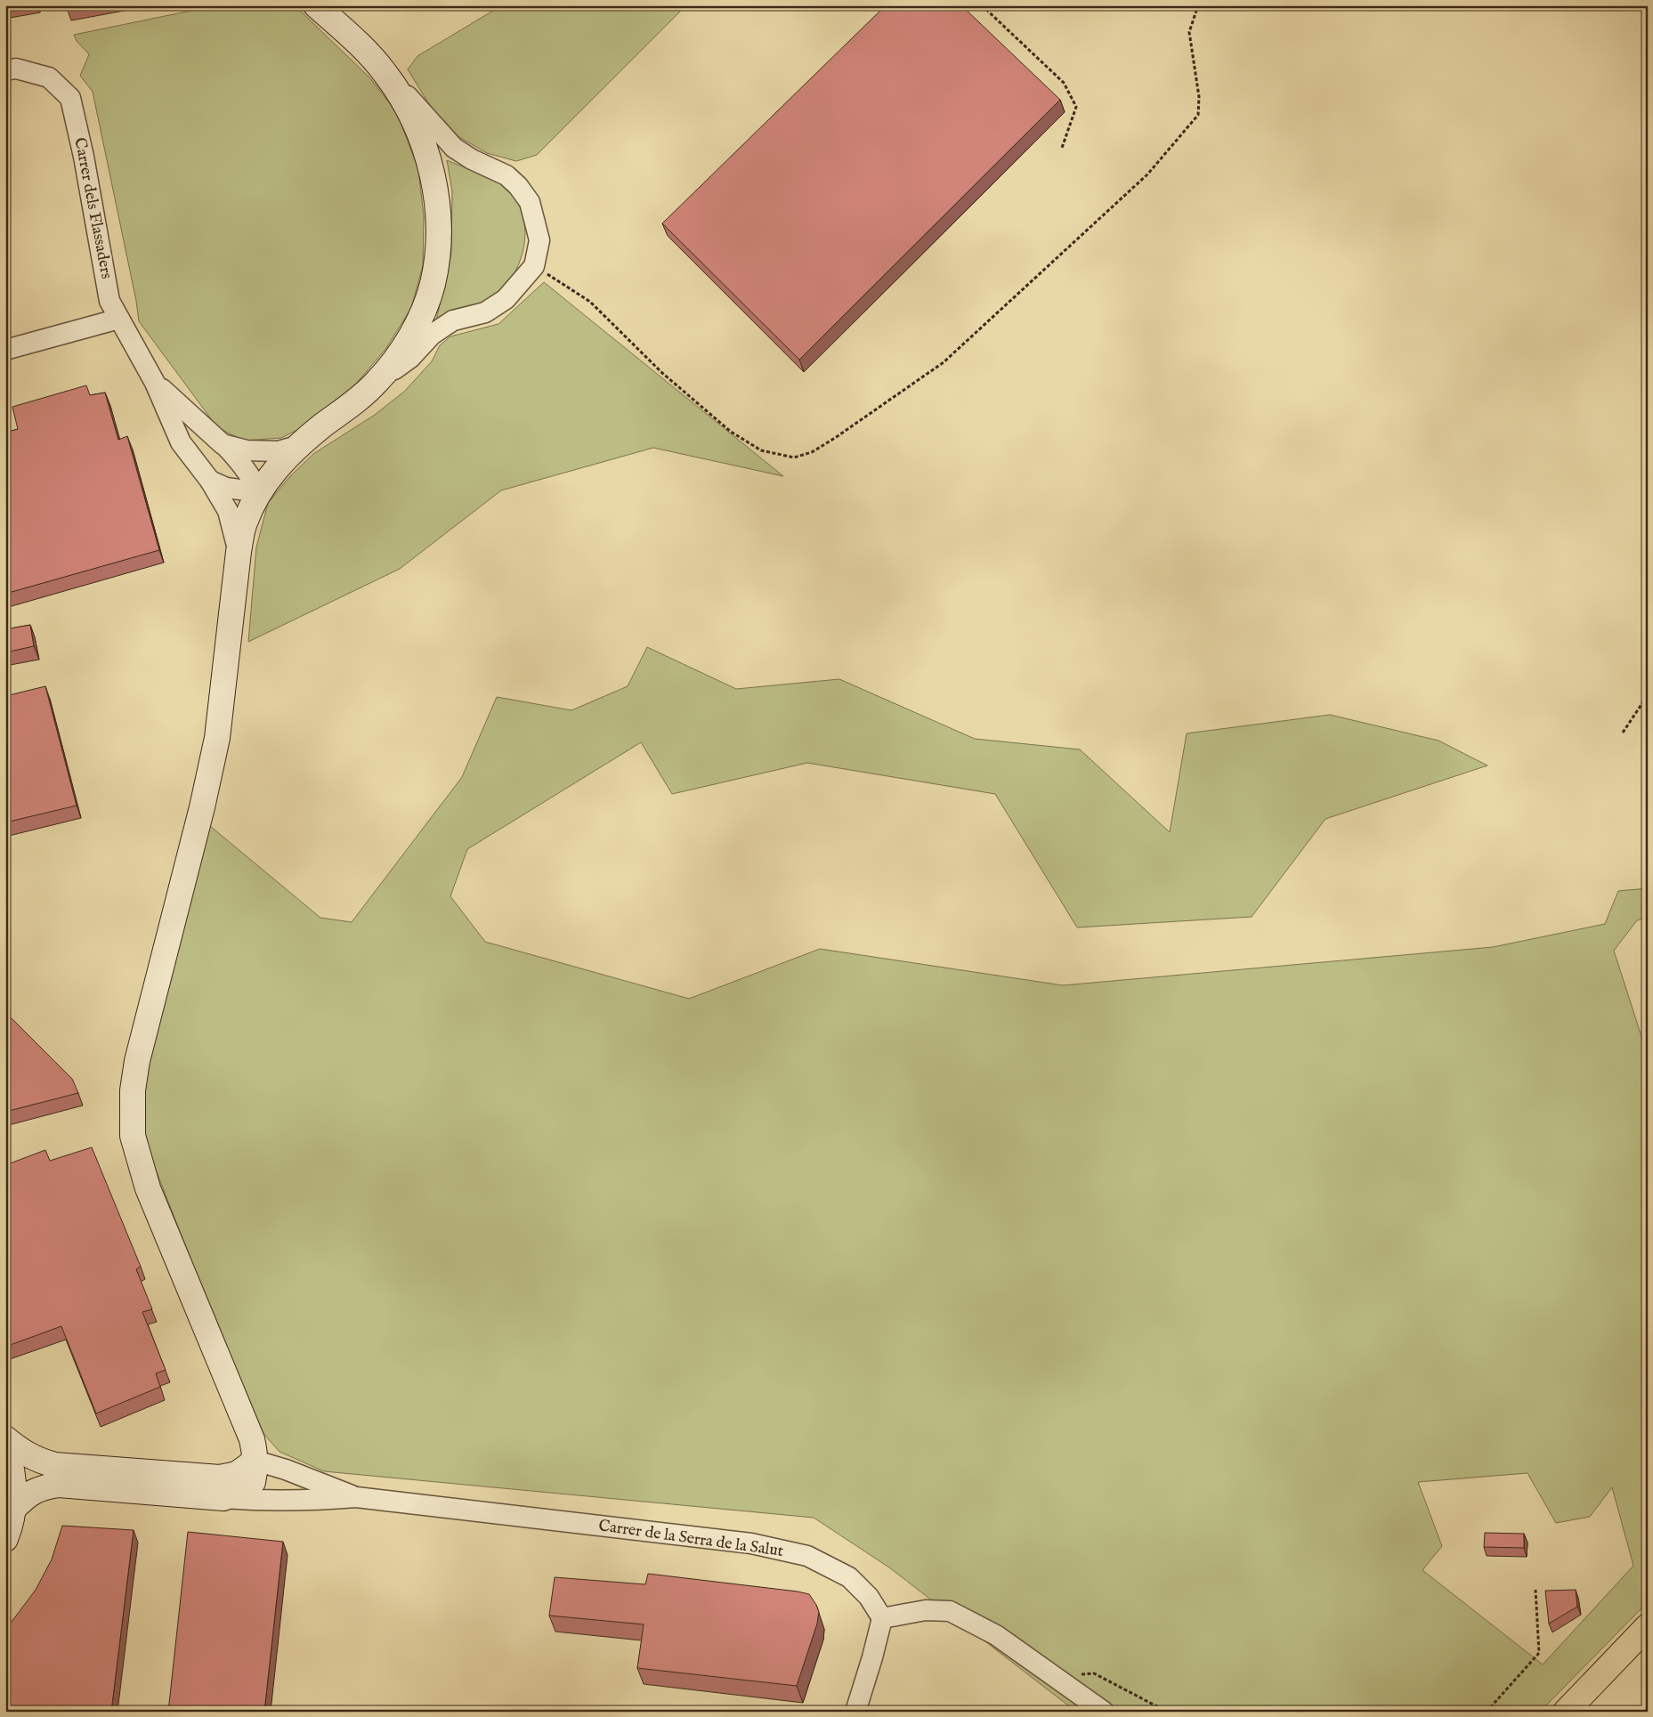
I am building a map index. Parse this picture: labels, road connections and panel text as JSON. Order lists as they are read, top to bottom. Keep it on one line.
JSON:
{"streets":{"main road":["Carrer de la Serra de la Salut"],"street":["Carrer dels Flassaders"]}}
